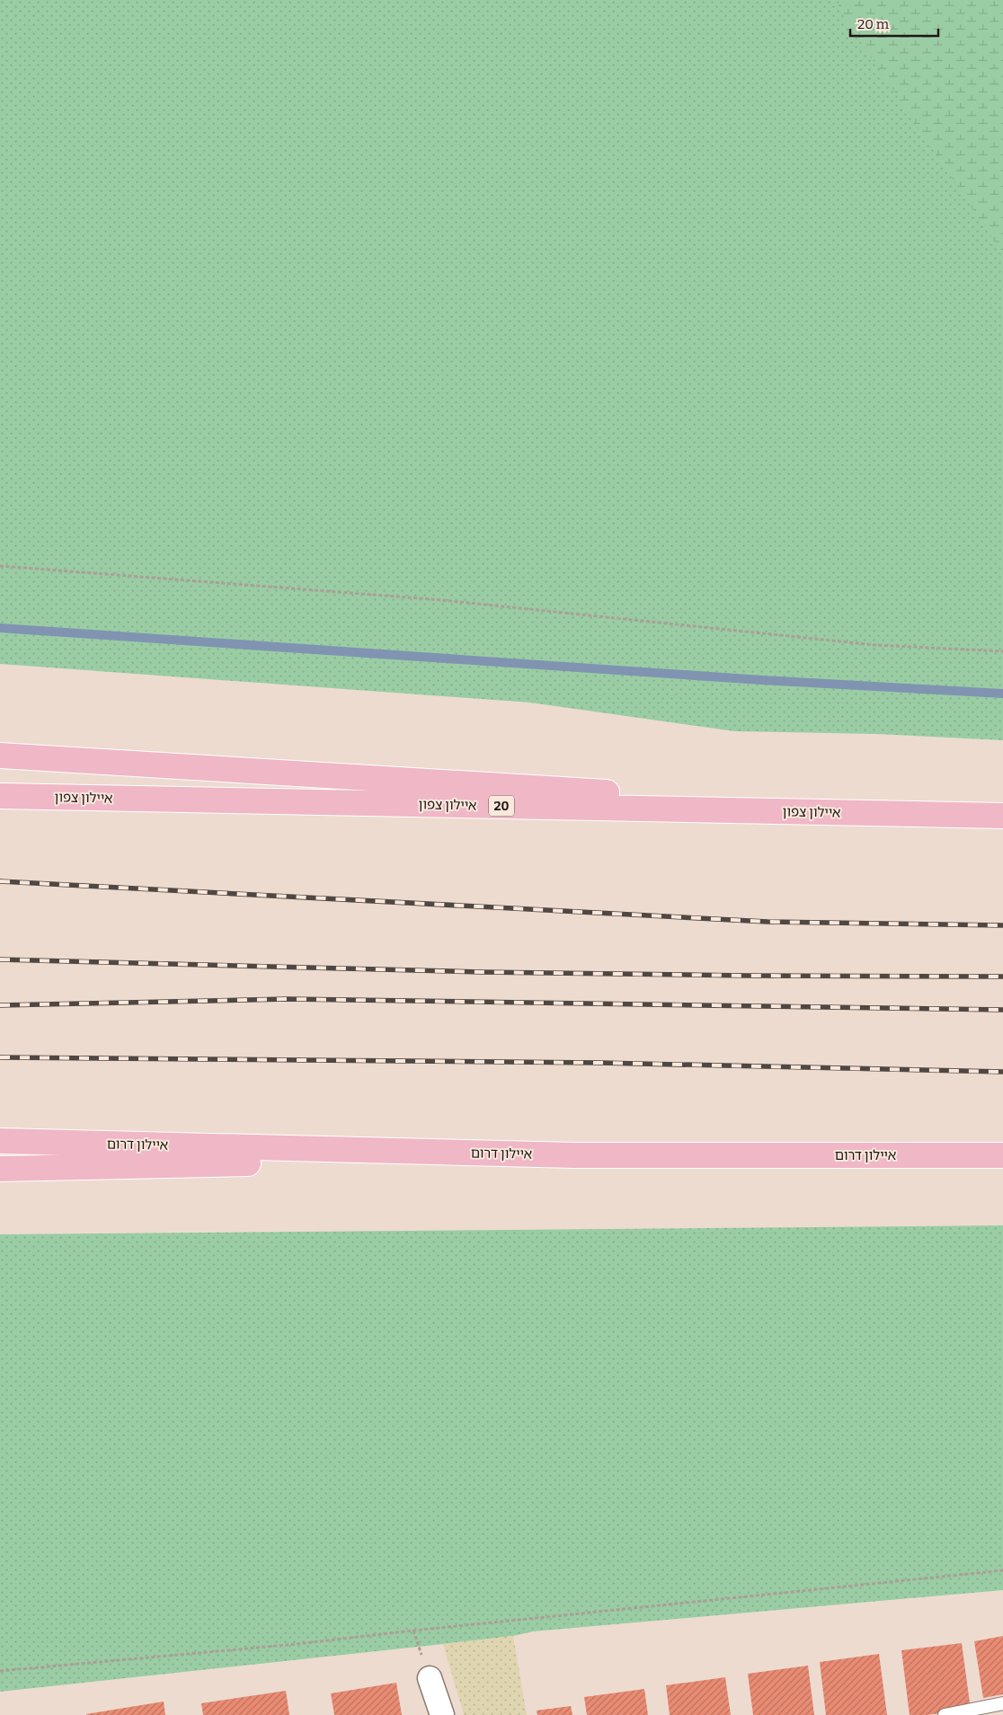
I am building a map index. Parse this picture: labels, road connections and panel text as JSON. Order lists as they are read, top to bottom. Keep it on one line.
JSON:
{"streets":{"highway":["איילון צפון","20","איילון דרום"]},"scale_bar":"20 m"}
